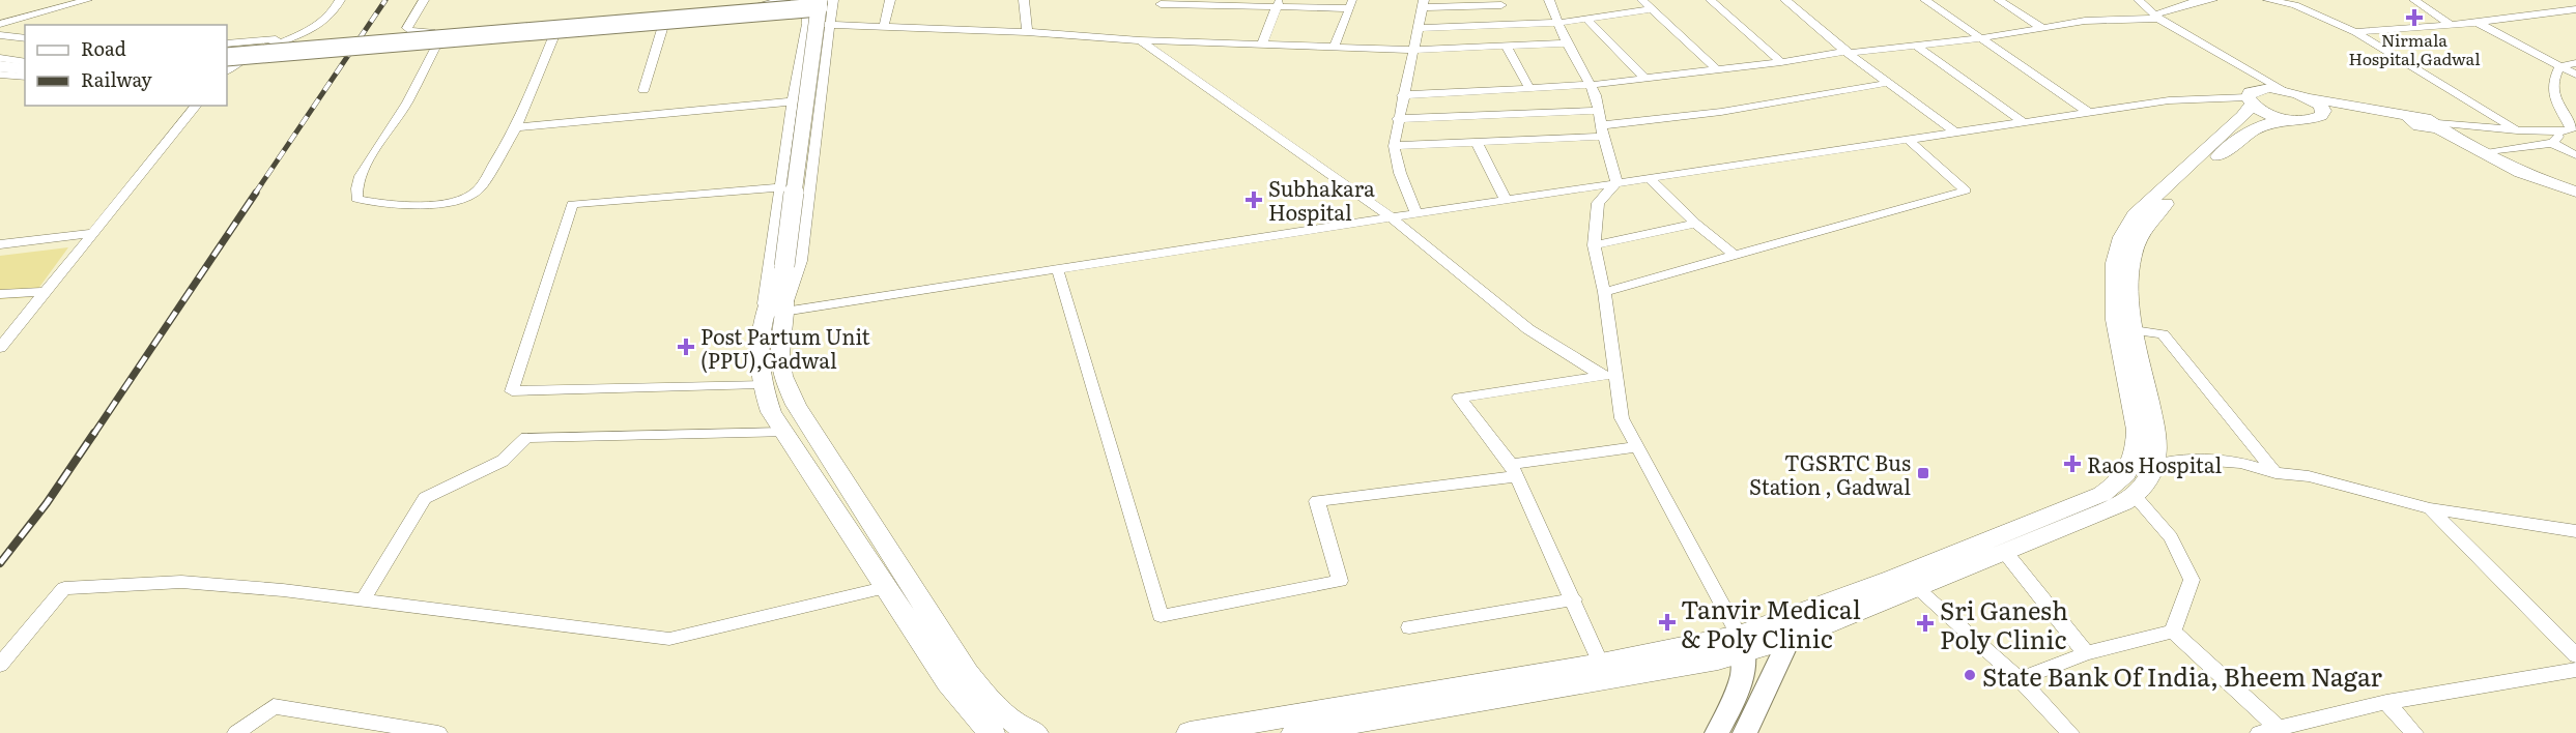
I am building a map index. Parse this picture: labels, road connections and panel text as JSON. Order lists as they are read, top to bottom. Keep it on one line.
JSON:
{"places":{"health":["Nirmala Hospital,Gadwal","Subhakara Hospital","Post Partum Unit (PPU),Gadwal","Raos Hospital","Tanvir Medical & Poly Clinic","Sri Ganesh Poly Clinic"],"transit":["TGSRTC Bus Station , Gadwal"],"other":["State Bank Of India, Bheem Nagar"]},"legend":["Road","Railway"]}
